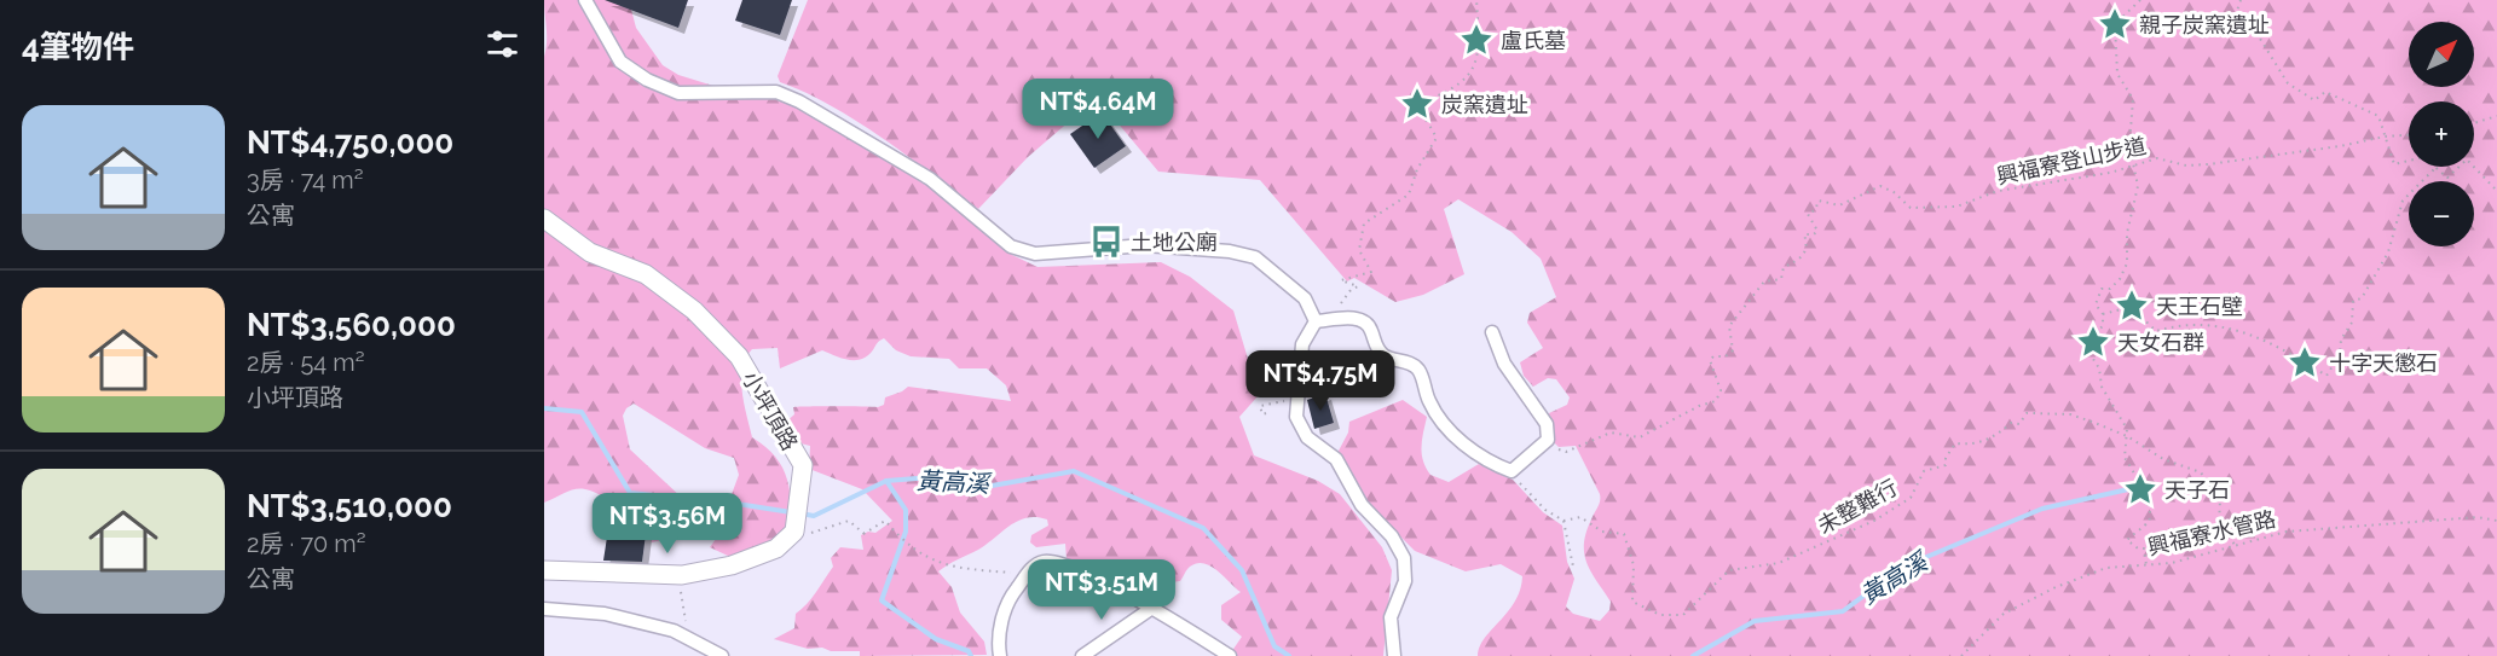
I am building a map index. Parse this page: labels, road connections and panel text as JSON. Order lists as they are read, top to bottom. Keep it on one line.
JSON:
{"streets":{"street":["小坪頂路"],"path":["興福寮登山步道","未整難行","興福寮水管路"]},"crossings":[["未整難行","興福寮水管路"]],"water":["黃高溪"],"places":{"place":["親子炭窯遺址","盧氏墓","炭窯遺址","天王石壁","天女石群","十字天懲石","天子石"],"bus stop":["土地公廟"]},"north":"top right","page":{"heading":"4筆物件","map_buttons":["+","−"],"price":["NT$4.64M","NT$4.75M","NT$3.56M","NT$3.51M"],"list":[{"name":"NT$4,750,000","note":"3房 · 74 m² · 公寓"},{"name":"NT$3,560,000","note":"2房 · 54 m² · 小坪頂路"},{"name":"NT$3,510,000","note":"2房 · 70 m² · 公寓"}]}}
